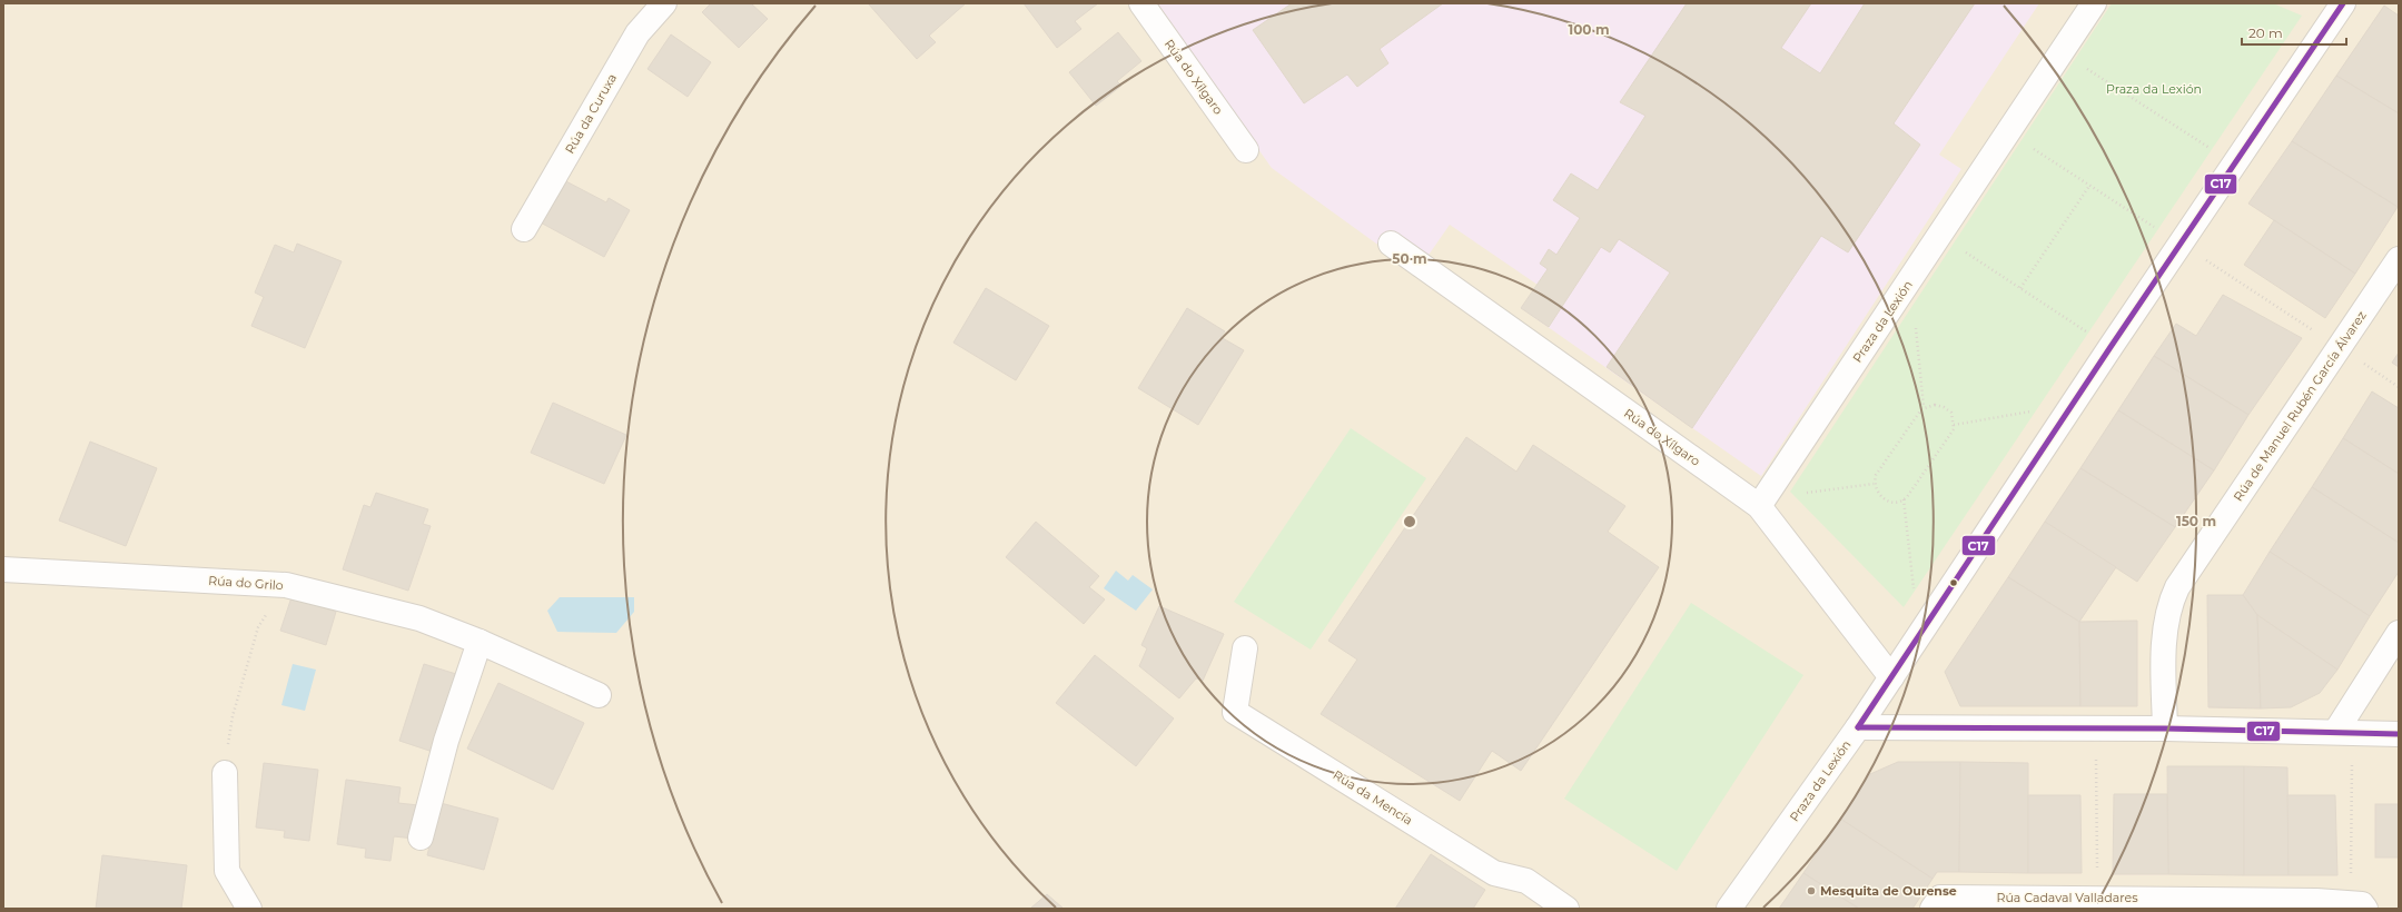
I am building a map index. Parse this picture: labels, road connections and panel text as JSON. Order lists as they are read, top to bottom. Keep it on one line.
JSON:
{"streets":{"street":["Rúa do Xílgaro","Rúa da Curuxa","Praza da Lexión","Rúa de Manuel Rubén García Álvarez","Rúa do Grilo","Rúa da Mencía","Rúa Cadaval Valladares"]},"crossings":[["Rúa do Xílgaro","Praza da Lexión"]],"parks":["Praza da Lexión"],"places":["Mesquita de Ourense"],"lines":["transit line C17"],"scale_bar":"20 m","rings":["100 m","50 m","150 m"]}
